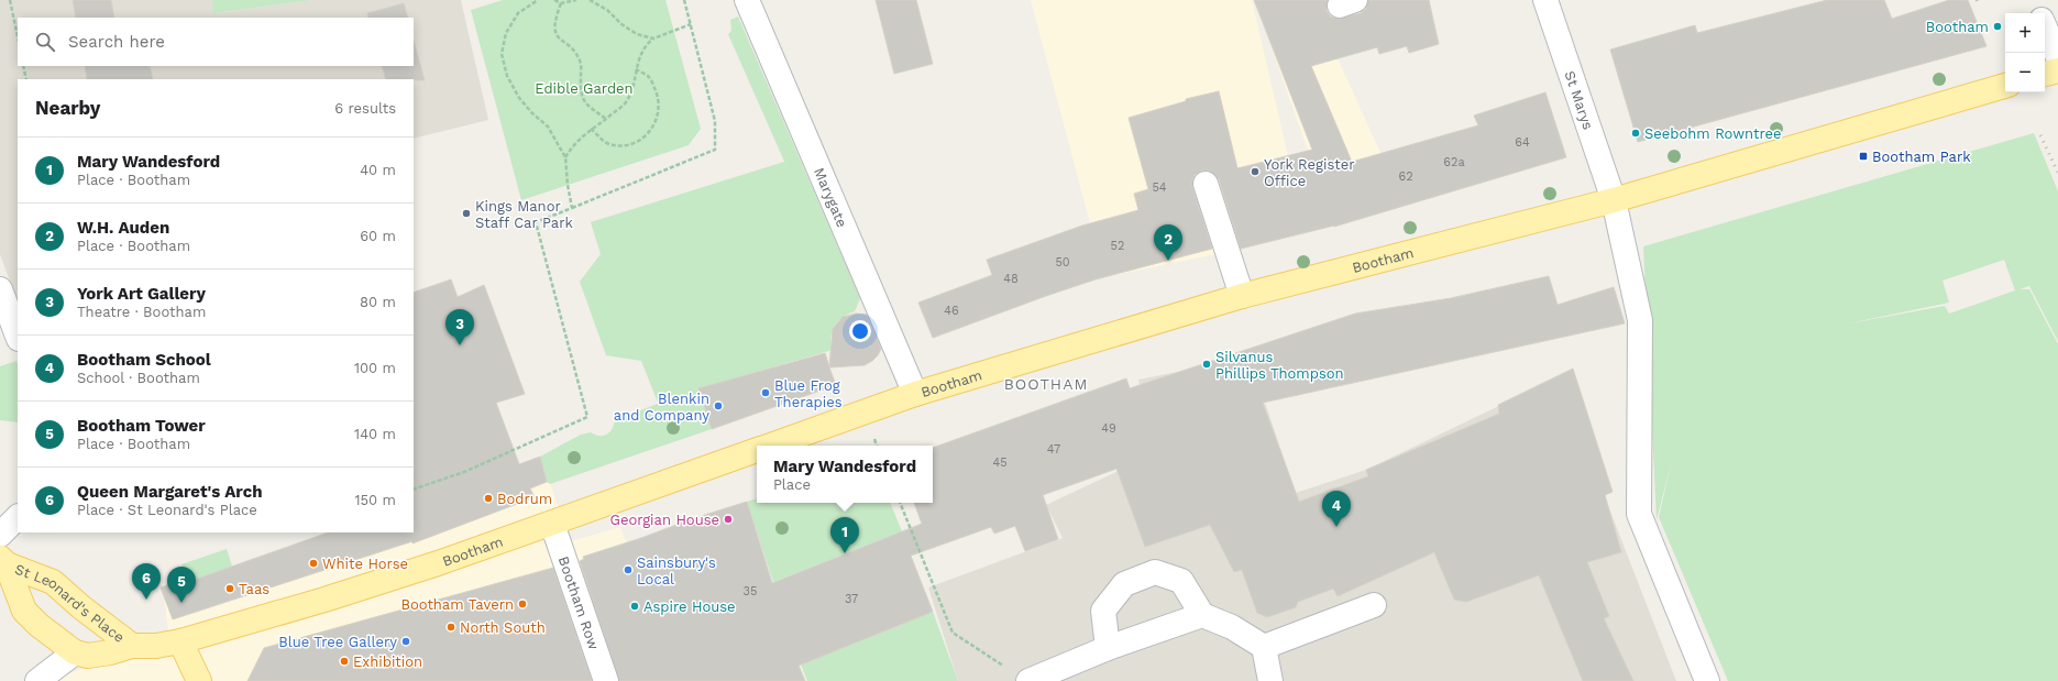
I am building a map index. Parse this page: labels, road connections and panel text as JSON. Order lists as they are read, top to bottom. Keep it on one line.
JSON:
{"streets":{"main road":["Bootham","St Leonard's Place"],"street":["St Marys","Marygate","Bootham Row"]},"crossings":[["St Marys","Bootham"],["Marygate","Bootham"],["Bootham","Bootham Row"],["Bootham","St Leonard's Place"]],"districts":["BOOTHAM"],"parks":["Edible Garden"],"places":{"other":["Bootham","Seebohm Rowntree","York Register Office","Kings Manor Staff Car Park","Silvanus Phillips Thompson","Blue Frog Therapies","Blenkin and Company","Bodrum","Georgian House","White Horse","Sainsbury's Local","Taas","Bootham Tavern","Aspire House","North South","Blue Tree Gallery","Exhibition"],"transit":["Bootham Park"]},"house_numbers":["64","62a","62","54","52","50","48","46","49","47","45","35","37"],"page":{"map_buttons":["+","−"],"search":"Search here","heading":["Nearby","6 results"],"list":[{"mark":"1","name":"Mary Wandesford","note":"Place · Bootham","value":"40 m"},{"mark":"2","name":"W.H. Auden","note":"Place · Bootham","value":"60 m"},{"mark":"3","name":"York Art Gallery","note":"Theatre · Bootham","value":"80 m"},{"mark":"4","name":"Bootham School","note":"School · Bootham","value":"100 m"},{"mark":"5","name":"Bootham Tower","note":"Place · Bootham","value":"140 m"},{"mark":"6","name":"Queen Margaret's Arch","note":"Place · St Leonard's Place","value":"150 m"}],"pins":["2","3","4","1","6","5"],"popup":["Mary Wandesford","Place"]}}
